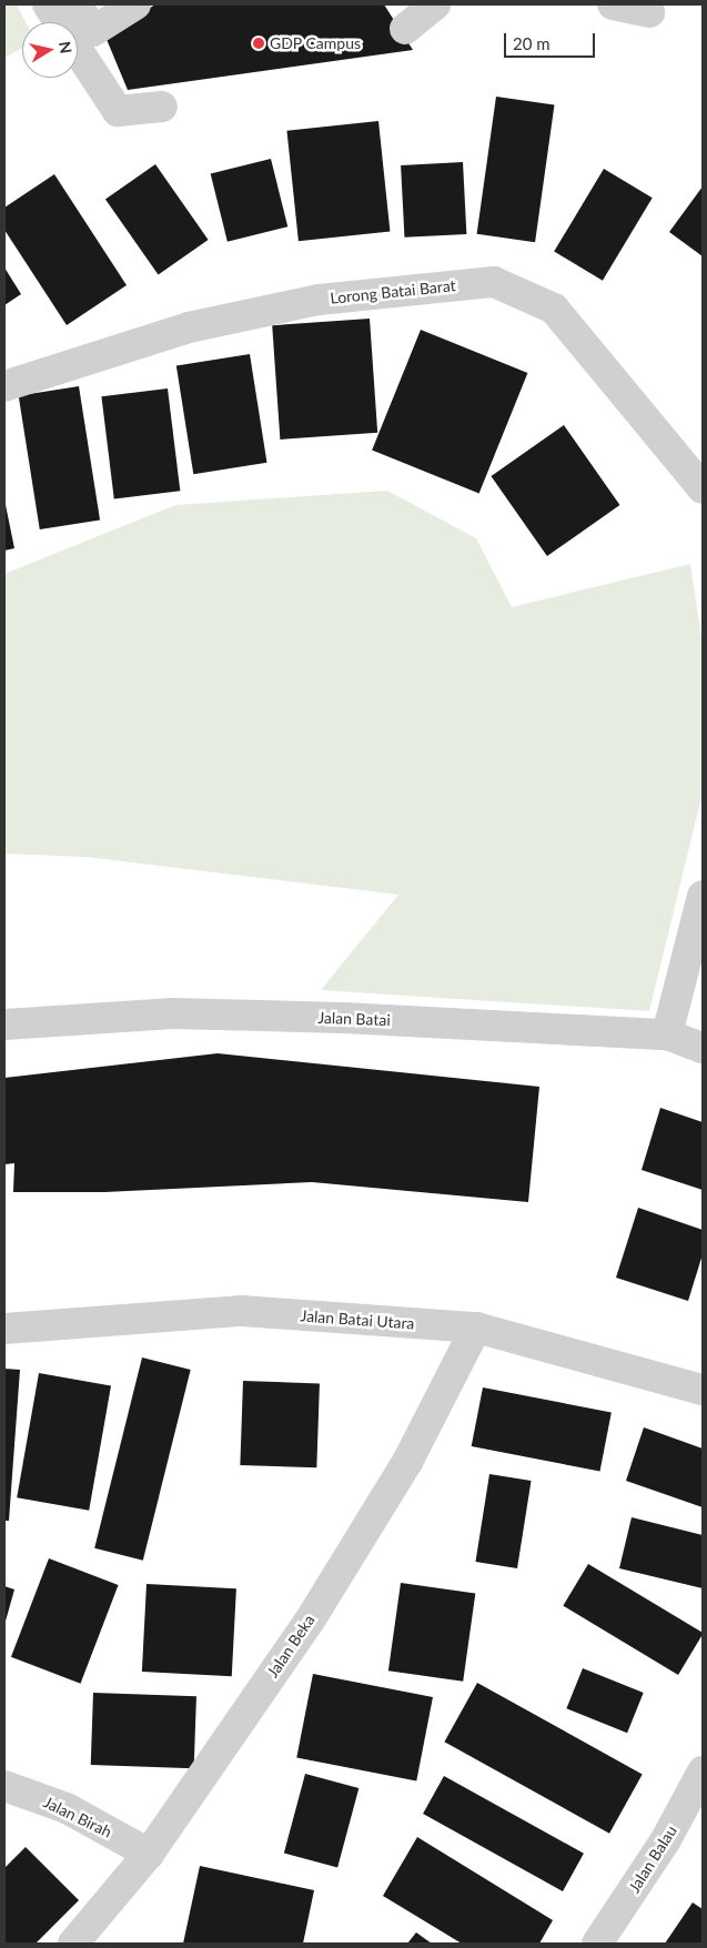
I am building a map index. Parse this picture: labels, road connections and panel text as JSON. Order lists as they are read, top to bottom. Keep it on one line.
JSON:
{"streets":{"street":["Lorong Batai Barat","Jalan Batai","Jalan Batai Utara","Jalan Beka","Jalan Birah","Jalan Balau"]},"crossings":[["Jalan Batai Utara","Jalan Beka"],["Jalan Beka","Jalan Birah"]],"places":["GDP Campus"],"scale_bar":"20 m","north":"right"}
